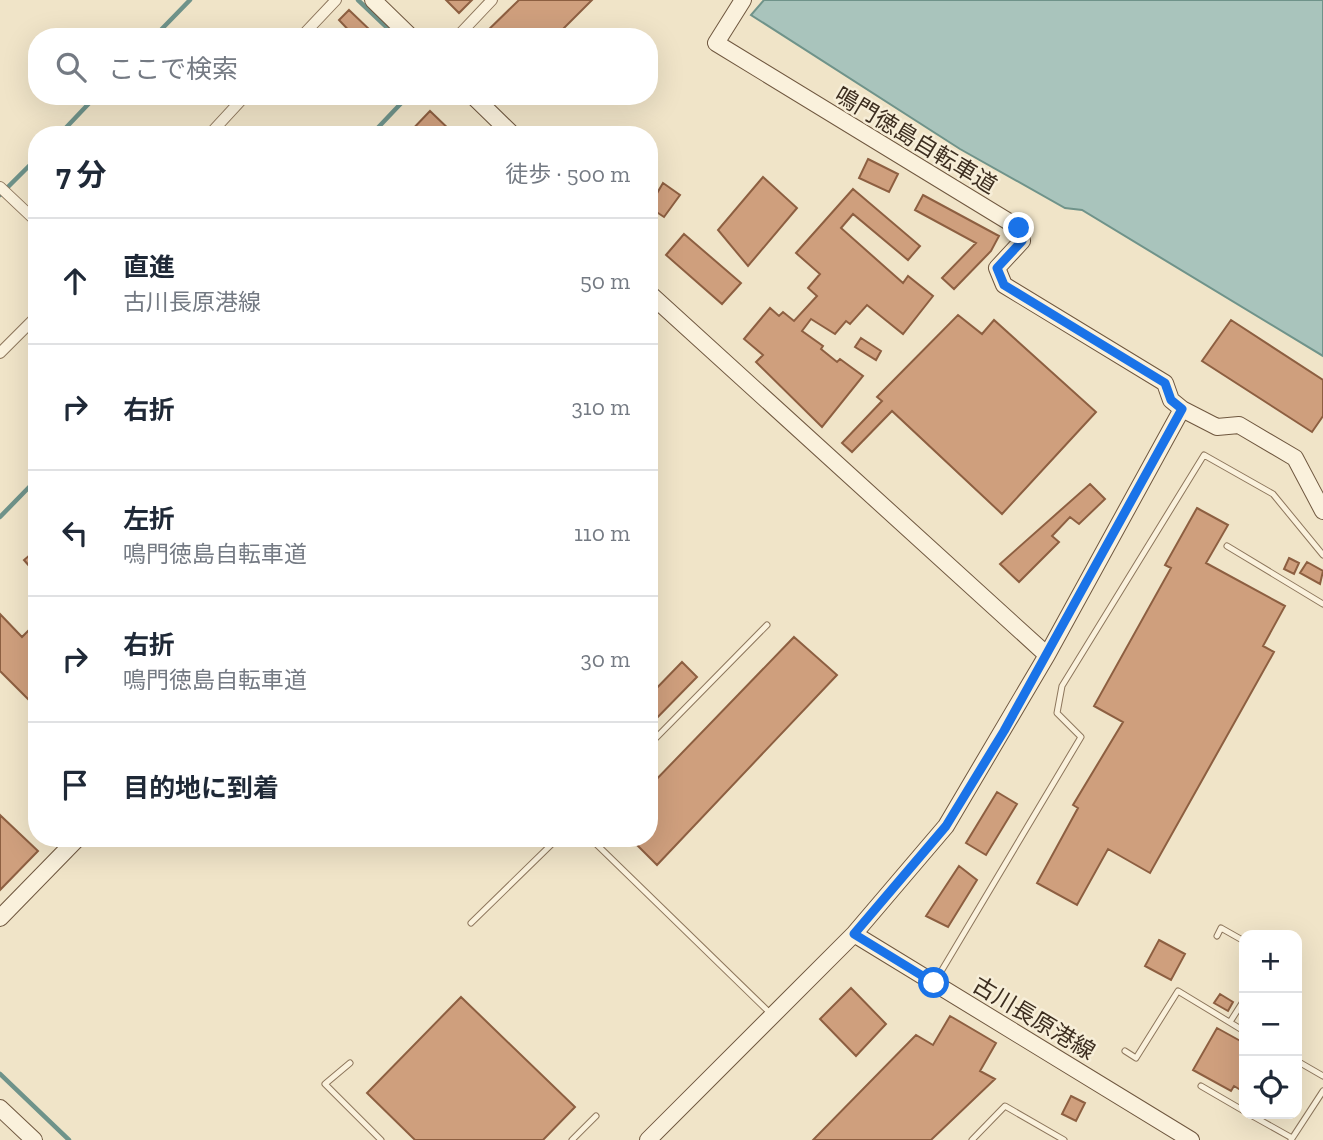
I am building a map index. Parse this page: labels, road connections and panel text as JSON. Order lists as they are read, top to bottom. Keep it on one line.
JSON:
{"streets":{"street":["鳴門徳島自転車道","古川長原港線"]},"page":{"search":"ここで検索","heading":["7 分","徒歩 · 500 m"],"list":[["直進","古川長原港線","50 m"],["右折","310 m"],["左折","鳴門徳島自転車道","110 m"],["右折","鳴門徳島自転車道","30 m"],"目的地に到着"],"map_buttons":["+","−"]}}
